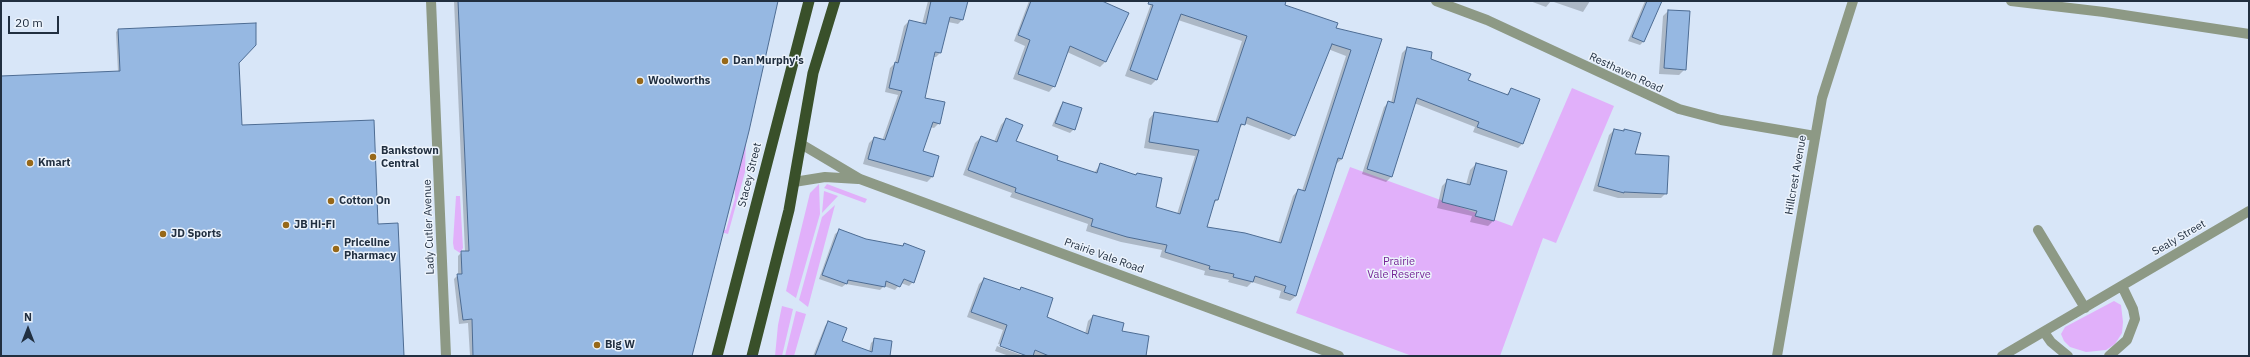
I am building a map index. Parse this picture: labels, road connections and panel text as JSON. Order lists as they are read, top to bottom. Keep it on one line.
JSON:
{"streets":{"highway":["Stacey Street"],"street":["Resthaven Road","Hillcrest Avenue","Lady Cutler Avenue","Sealy Street","Prairie Vale Road"]},"crossings":[["Resthaven Road","Hillcrest Avenue"]],"parks":["Prairie Vale Reserve"],"places":["Dan Murphy's","Woolworths","Bankstown Central","Kmart","Cotton On","JB Hi-Fi","JD Sports","Priceline Pharmacy","Big W"],"scale_bar":"20 m","north":"top"}
